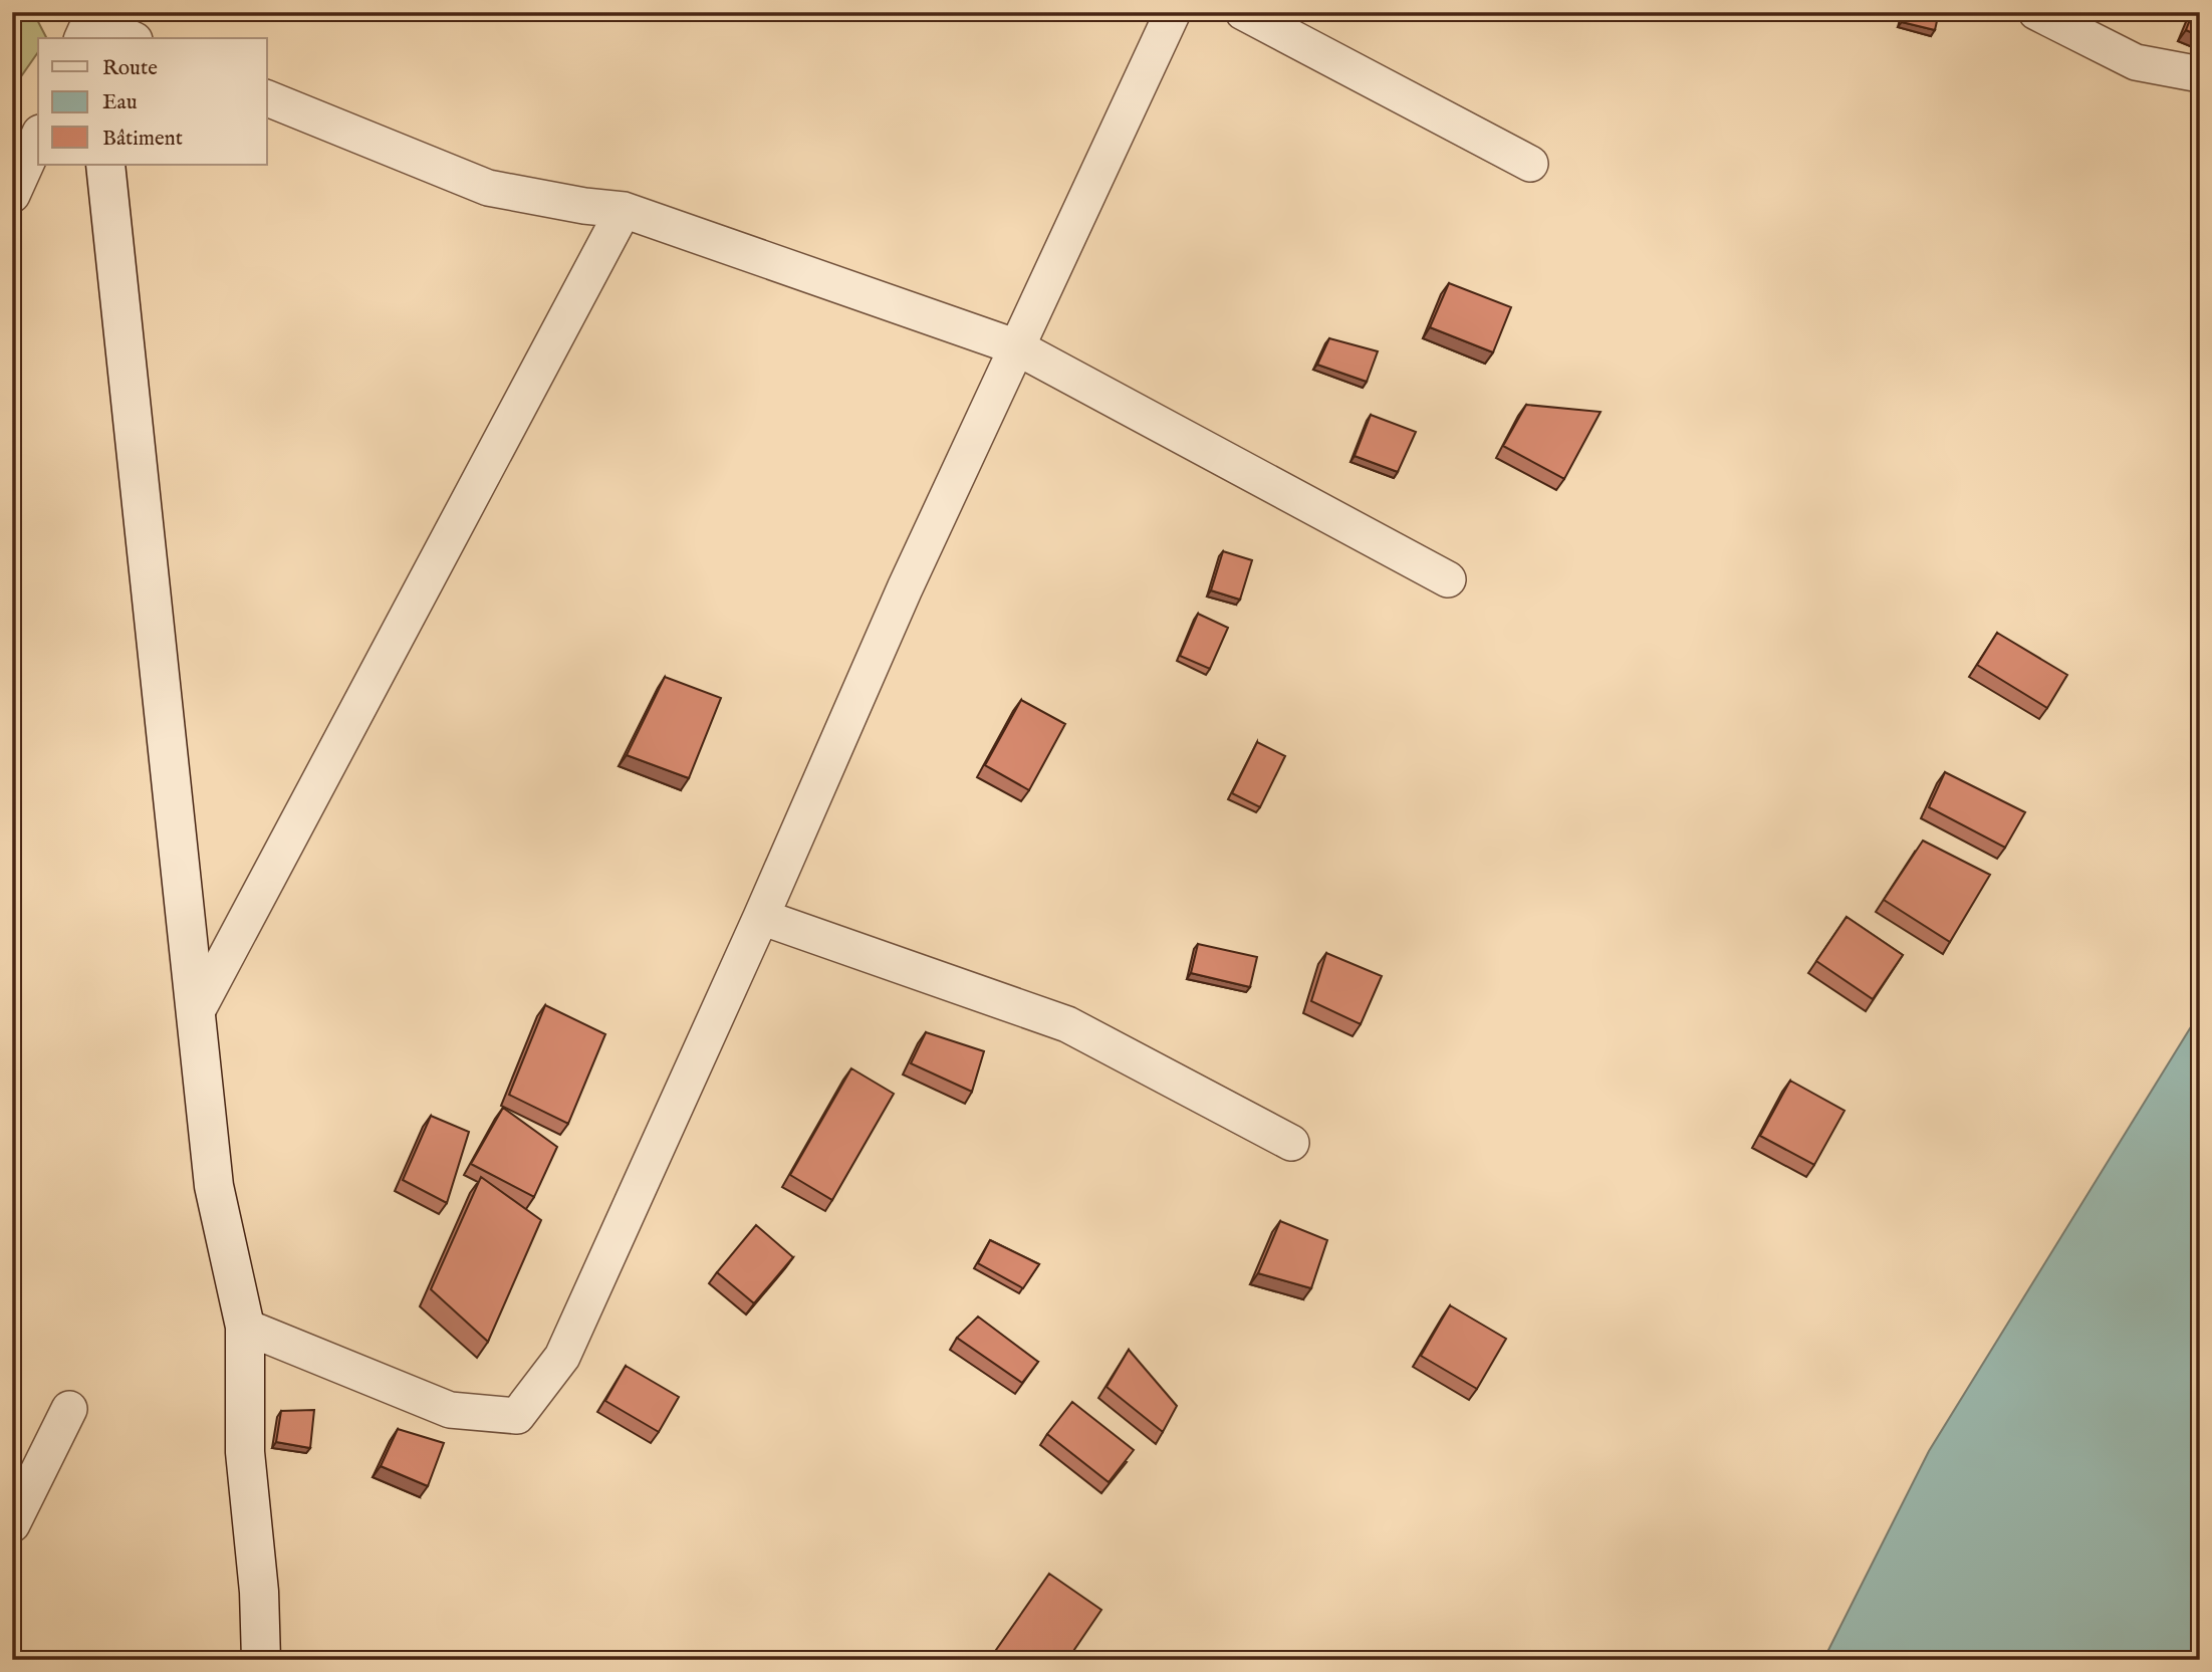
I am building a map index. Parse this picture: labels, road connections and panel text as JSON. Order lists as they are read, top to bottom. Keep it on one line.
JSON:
{"legend":["Route","Eau","Bâtiment"]}
